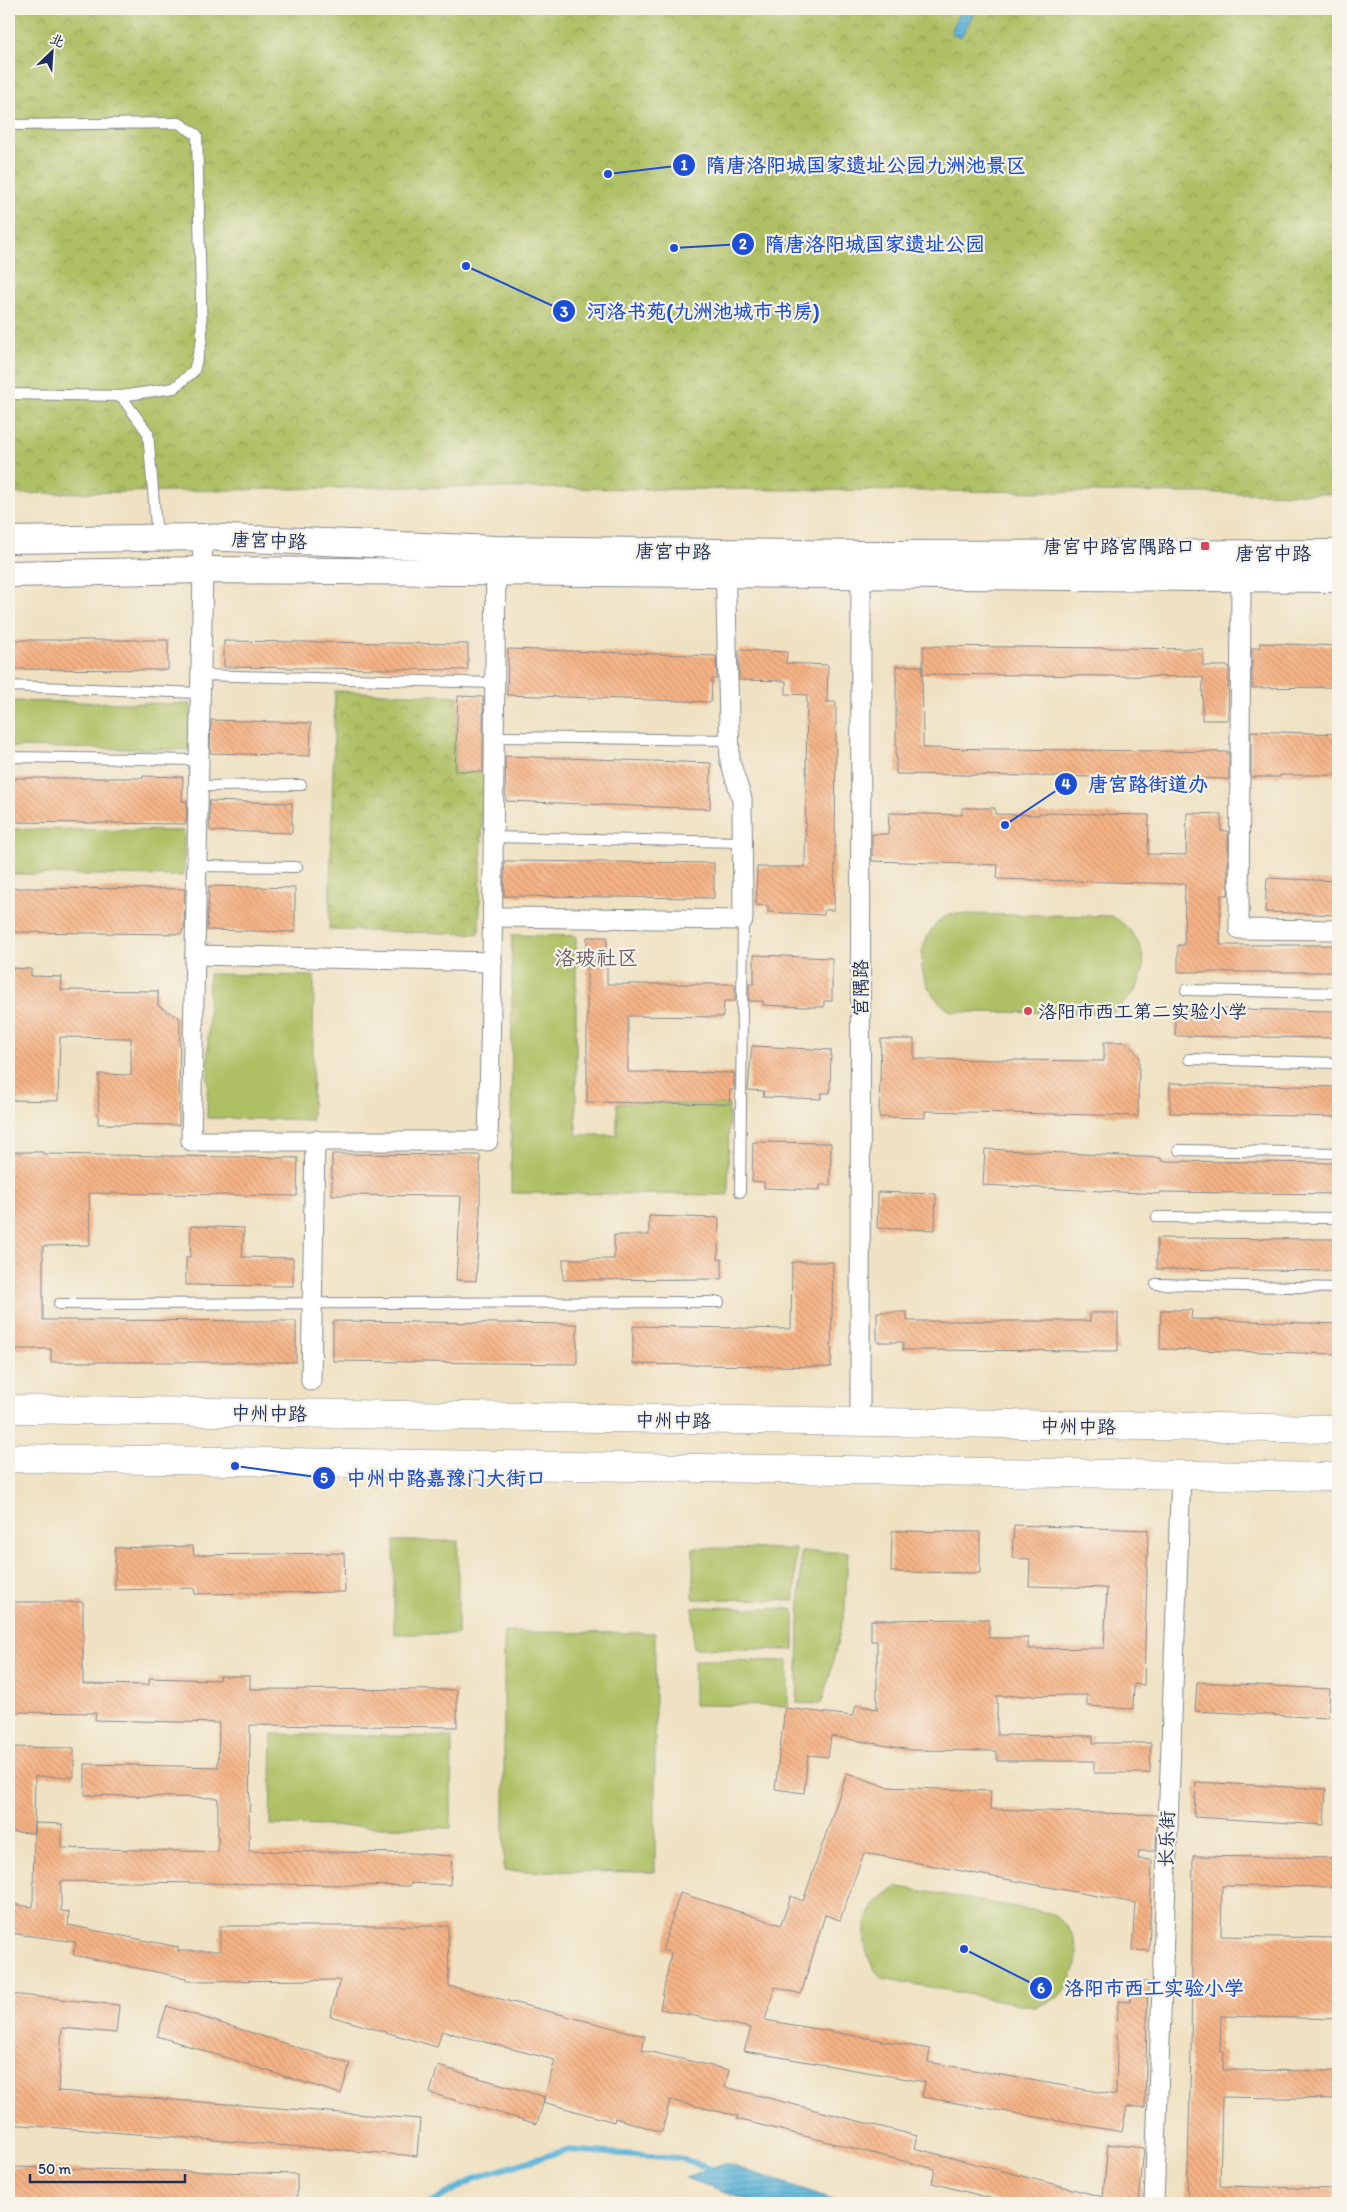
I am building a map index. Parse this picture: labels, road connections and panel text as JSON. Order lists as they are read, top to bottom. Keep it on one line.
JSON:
{"streets":{"main road":["唐宫中路","中州中路"],"street":["宫隅路","长乐街"]},"crossings":[["唐宫中路","宫隅路"],["宫隅路","中州中路"]],"districts":["洛玻社区"],"places":{"other":["隋唐洛阳城国家遗址公园九洲池景区","隋唐洛阳城国家遗址公园","河洛书苑(九洲池城市书房)","唐宫路街道办","洛阳市西工第二实验小学","中州中路嘉豫门大街口","洛阳市西工实验小学"],"transit":["唐宫中路宫隅路口"]},"scale_bar":"50 m","north":"top right"}
